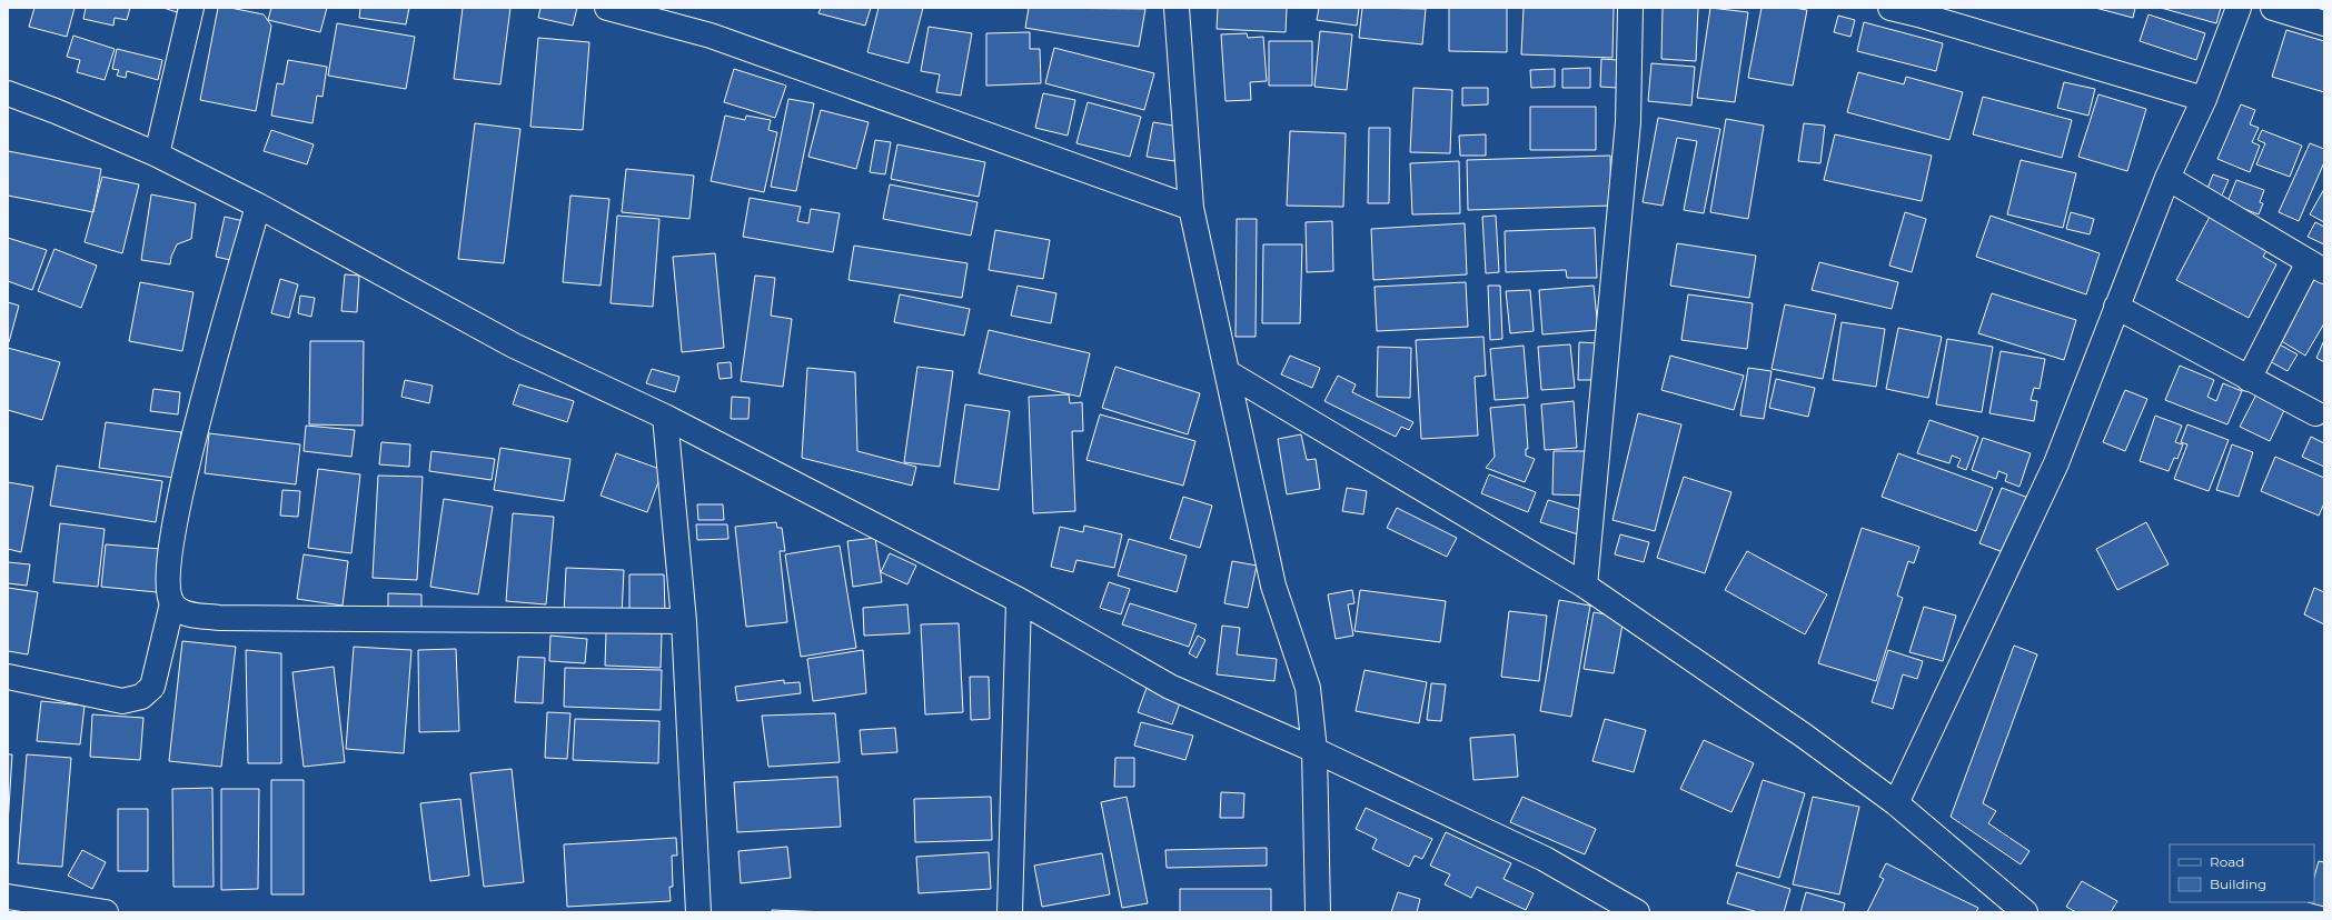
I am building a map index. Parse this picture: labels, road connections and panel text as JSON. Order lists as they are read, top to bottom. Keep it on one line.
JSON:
{"legend":["Road","Building"]}
